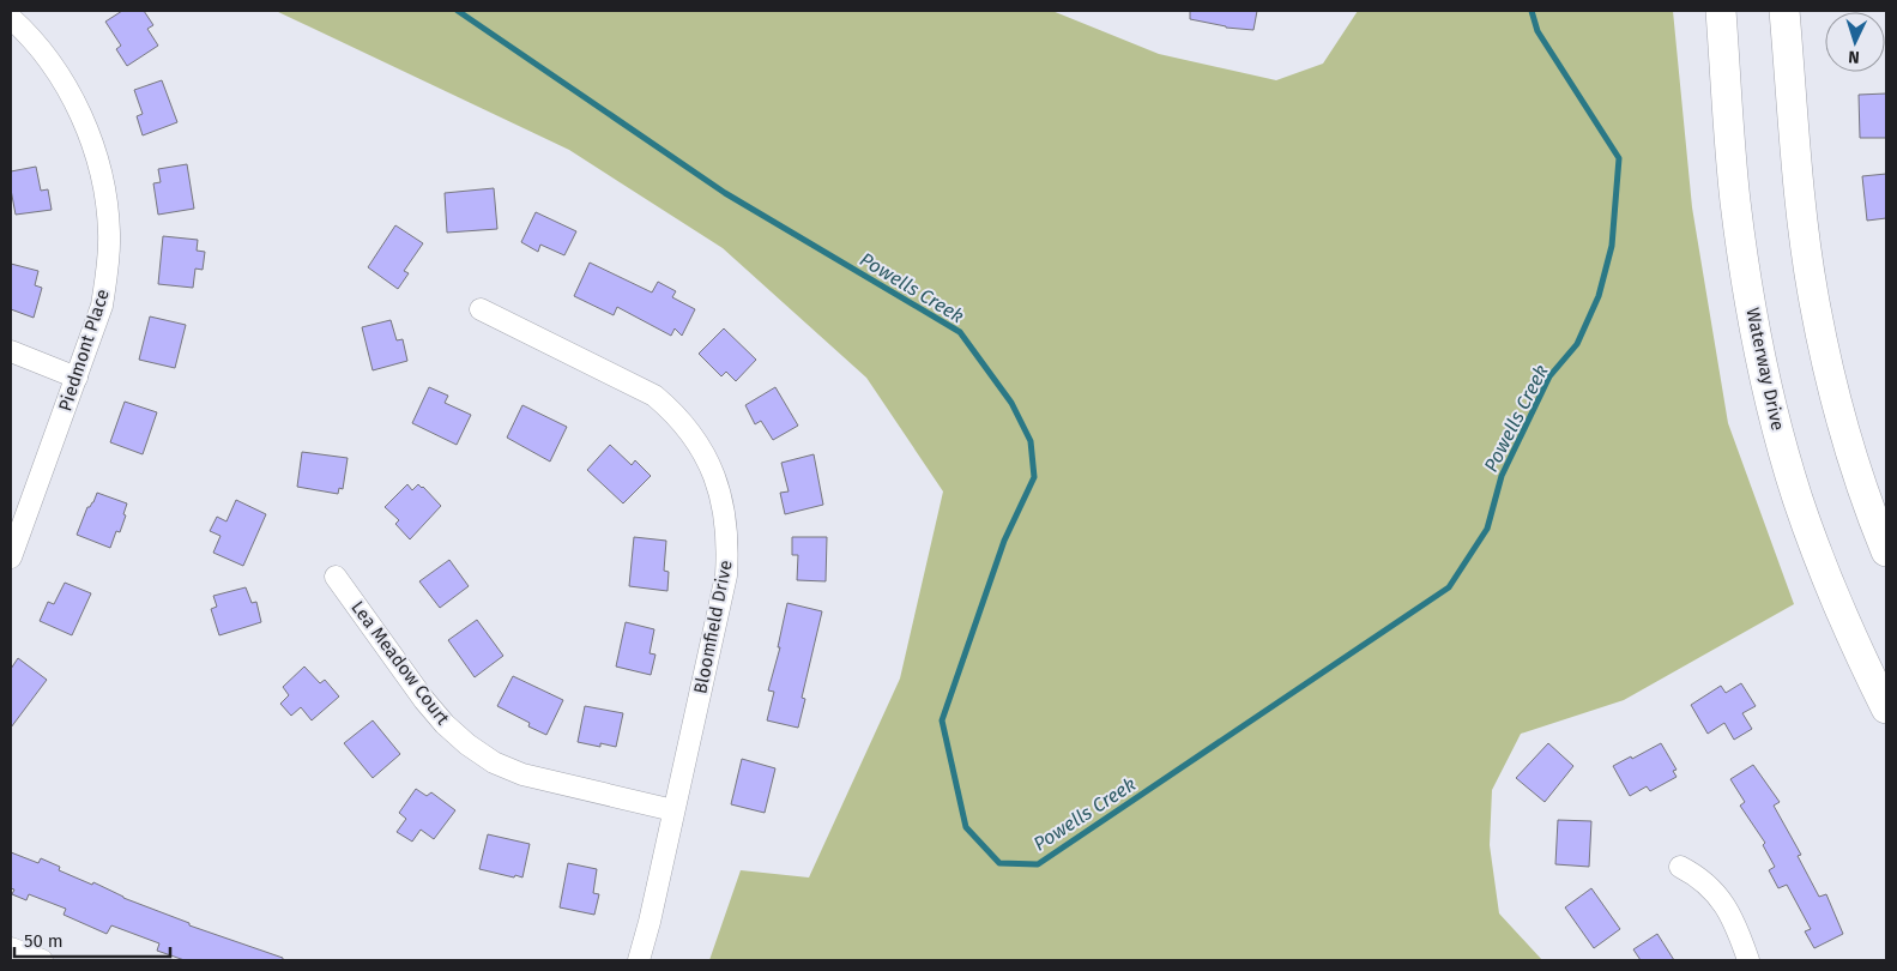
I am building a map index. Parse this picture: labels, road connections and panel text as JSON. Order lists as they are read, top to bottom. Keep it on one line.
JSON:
{"streets":{"main road":["Waterway Drive"],"street":["Piedmont Place","Bloomfield Drive","Lea Meadow Court"]},"crossings":[["Bloomfield Drive","Lea Meadow Court"]],"water":["Powells Creek"],"scale_bar":"50 m","north":"bottom"}
